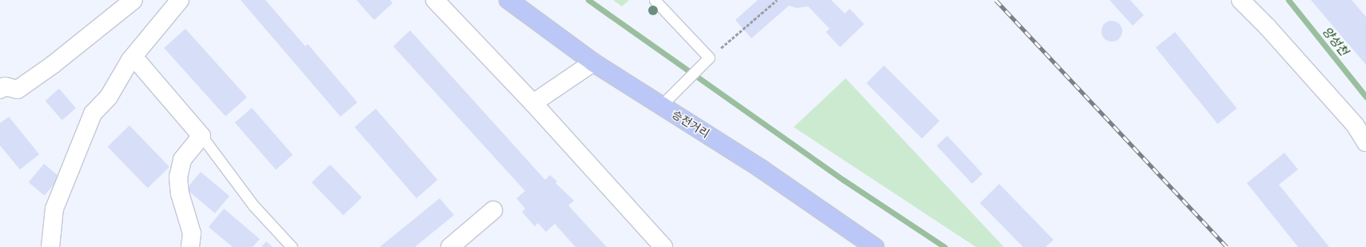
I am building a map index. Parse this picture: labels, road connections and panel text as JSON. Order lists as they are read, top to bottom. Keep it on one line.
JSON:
{"streets":{"main road":["승전거리"]},"water":["양성천"]}
